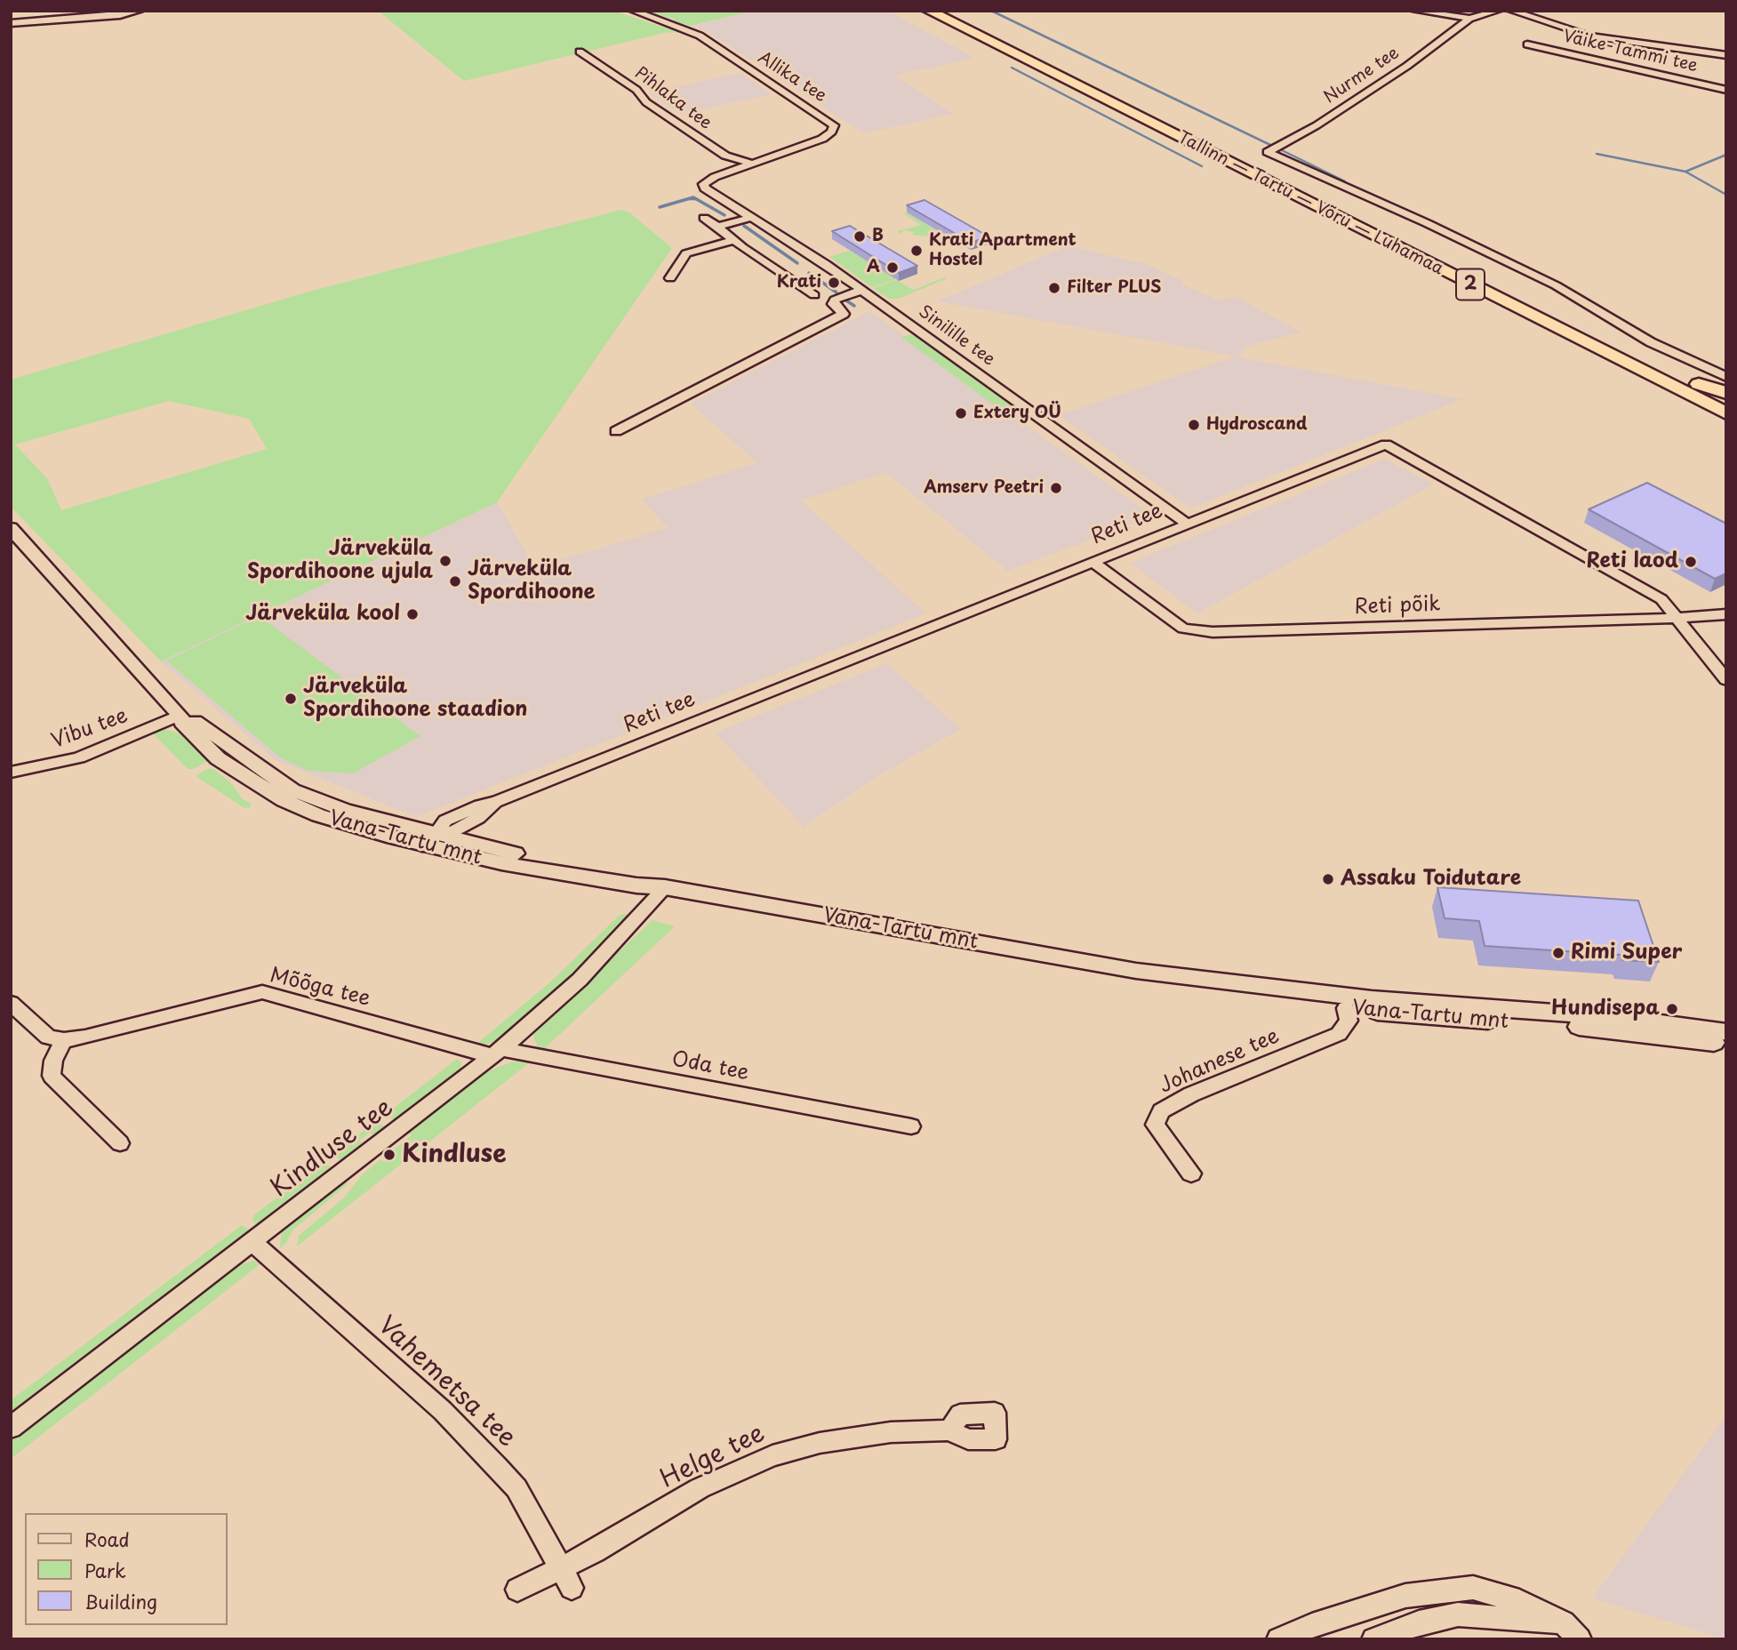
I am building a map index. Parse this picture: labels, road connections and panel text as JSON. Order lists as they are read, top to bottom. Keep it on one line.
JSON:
{"streets":{"highway":["Tallinn — Tartu — Võru — Luhamaa","2"],"street":["Väike-Tammi tee","Nurme tee","Allika tee","Pihlaka tee","Sinilille tee","Reti tee","Reti põik","Vibu tee","Vana-Tartu mnt","Mõõga tee","Johanese tee","Oda tee","Kindluse tee","Vahemetsa tee","Helge tee"]},"crossings":[["Allika tee","Pihlaka tee"],["Allika tee","Sinilille tee"],["Sinilille tee","Reti tee"],["Reti tee","Reti põik"],["Reti tee","Vana-Tartu mnt"],["Vibu tee","Vana-Tartu mnt"],["Vana-Tartu mnt","Johanese tee"],["Vana-Tartu mnt","Kindluse tee"],["Mõõga tee","Oda tee"],["Mõõga tee","Kindluse tee"],["Oda tee","Kindluse tee"],["Kindluse tee","Vahemetsa tee"],["Vahemetsa tee","Helge tee"]],"places":["B","Krati Apartment Hostel","A","Krati","Filter PLUS","Extery OÜ","Hydroscand","Amserv Peetri","Järveküla Spordihoone ujula","Reti laod","Järveküla Spordihoone","Järveküla kool","Järveküla Spordihoone staadion","Assaku Toidutare","Rimi Super","Hundisepa","Kindluse"],"legend":["Road","Park","Building"]}
